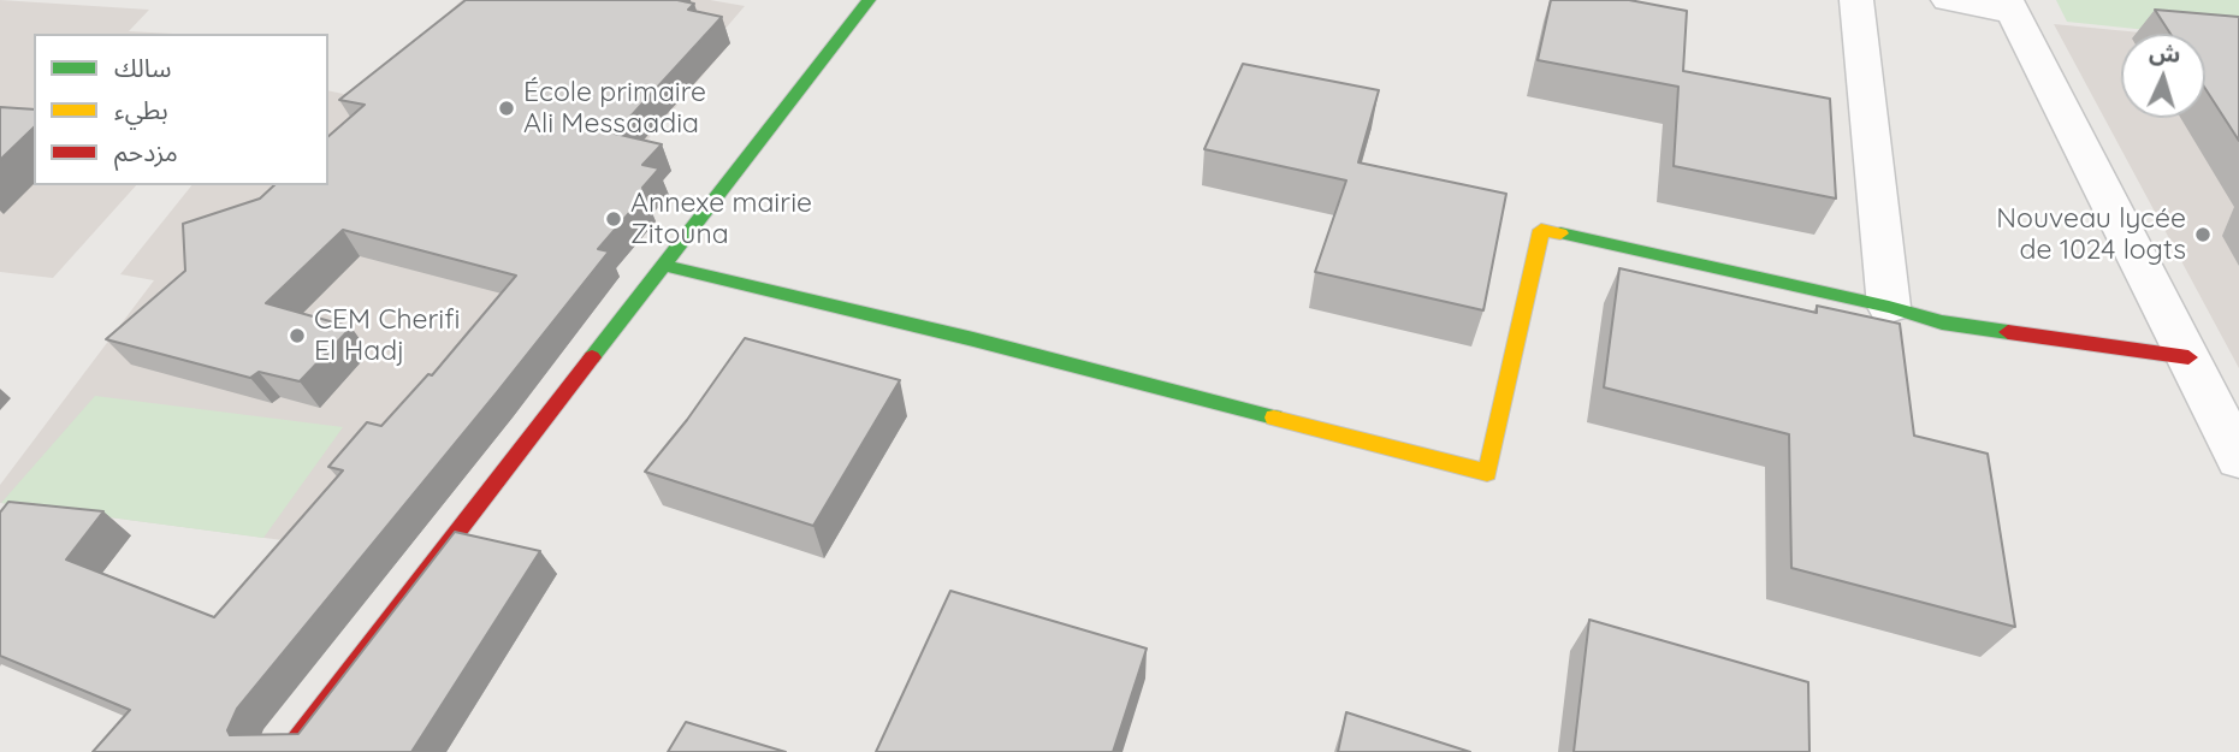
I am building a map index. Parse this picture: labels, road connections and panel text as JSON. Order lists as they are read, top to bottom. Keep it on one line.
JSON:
{"places":["École primaire Ali Messaadia","Annexe mairie Zitouna","Nouveau lycée de 1024 logts","CEM Cherifi El Hadj"],"legend":["سالك","بطيء","مزدحم"],"north":"top"}
